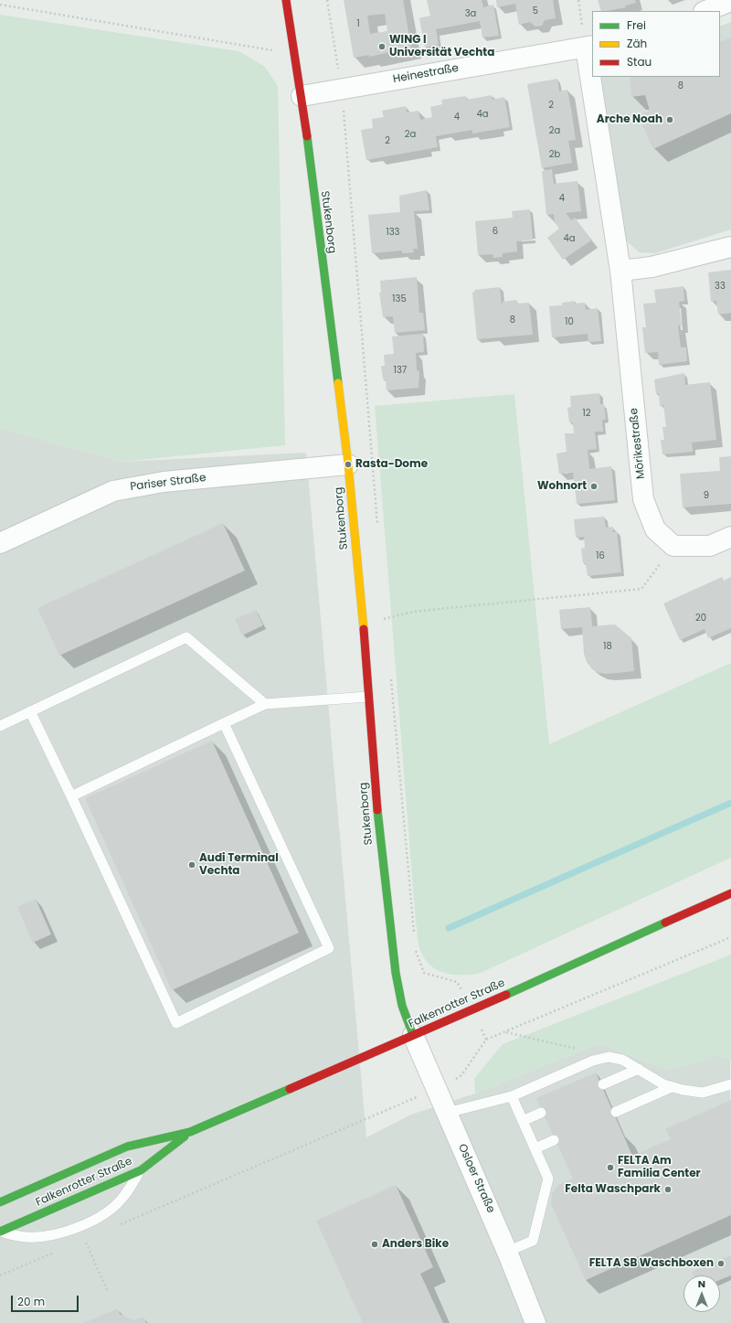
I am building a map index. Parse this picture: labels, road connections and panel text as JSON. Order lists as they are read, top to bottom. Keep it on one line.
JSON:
{"streets":{"street":["Heinestraße","Stukenborg","Mörikestraße","Pariser Straße","Falkenrotter Straße","Osloer Straße"]},"crossings":[["Heinestraße","Stukenborg"],["Heinestraße","Mörikestraße"],["Stukenborg","Pariser Straße"],["Stukenborg","Falkenrotter Straße"],["Stukenborg","Osloer Straße"],["Falkenrotter Straße","Osloer Straße"]],"places":["WING I Universität Vechta","Arche Noah","Rasta-Dome","Wohnort","Audi Terminal Vechta","FELTA Am Familia Center","Felta Waschpark","Anders Bike","FELTA SB Waschboxen"],"house_numbers":["5","3a","1","8","2","4a","4","2a","2a","2","2b","4","6","133","4a","33","135","8","10","137","12","9","16","20","18"],"legend":["Frei","Zäh","Stau"],"scale_bar":"20 m","north":"top"}
